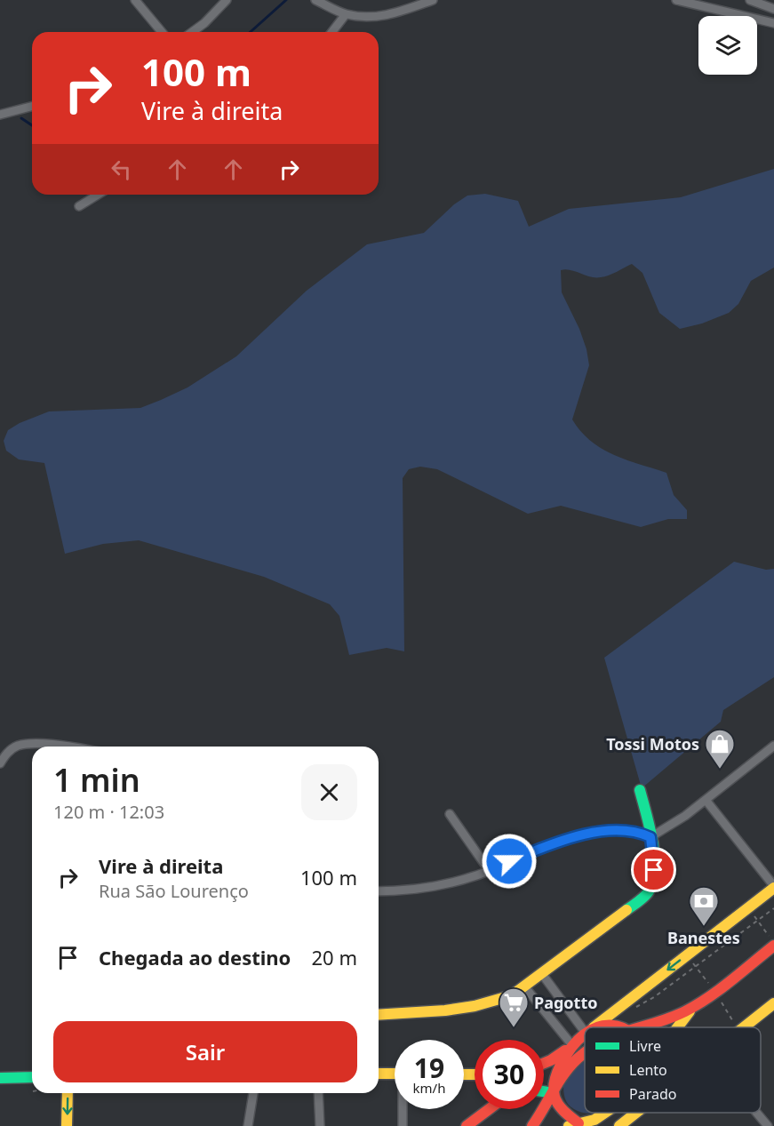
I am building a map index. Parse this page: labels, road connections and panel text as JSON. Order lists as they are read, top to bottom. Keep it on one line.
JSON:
{"places":{"shop":["Tossi Motos"],"bank":["Banestes"],"supermarket":["Pagotto"]},"legend":["Livre","Lento","Parado"],"page":{"turn":["100 m","Vire à direita"],"heading":["1 min","120 m · 12:03"],"list":[{"name":"Vire à direita","note":"Rua São Lourenço","value":"100 m"},{"name":"Chegada ao destino","value":"20 m"}],"buttons":"Sair","speed":"19 km/h","limit":"30"}}
